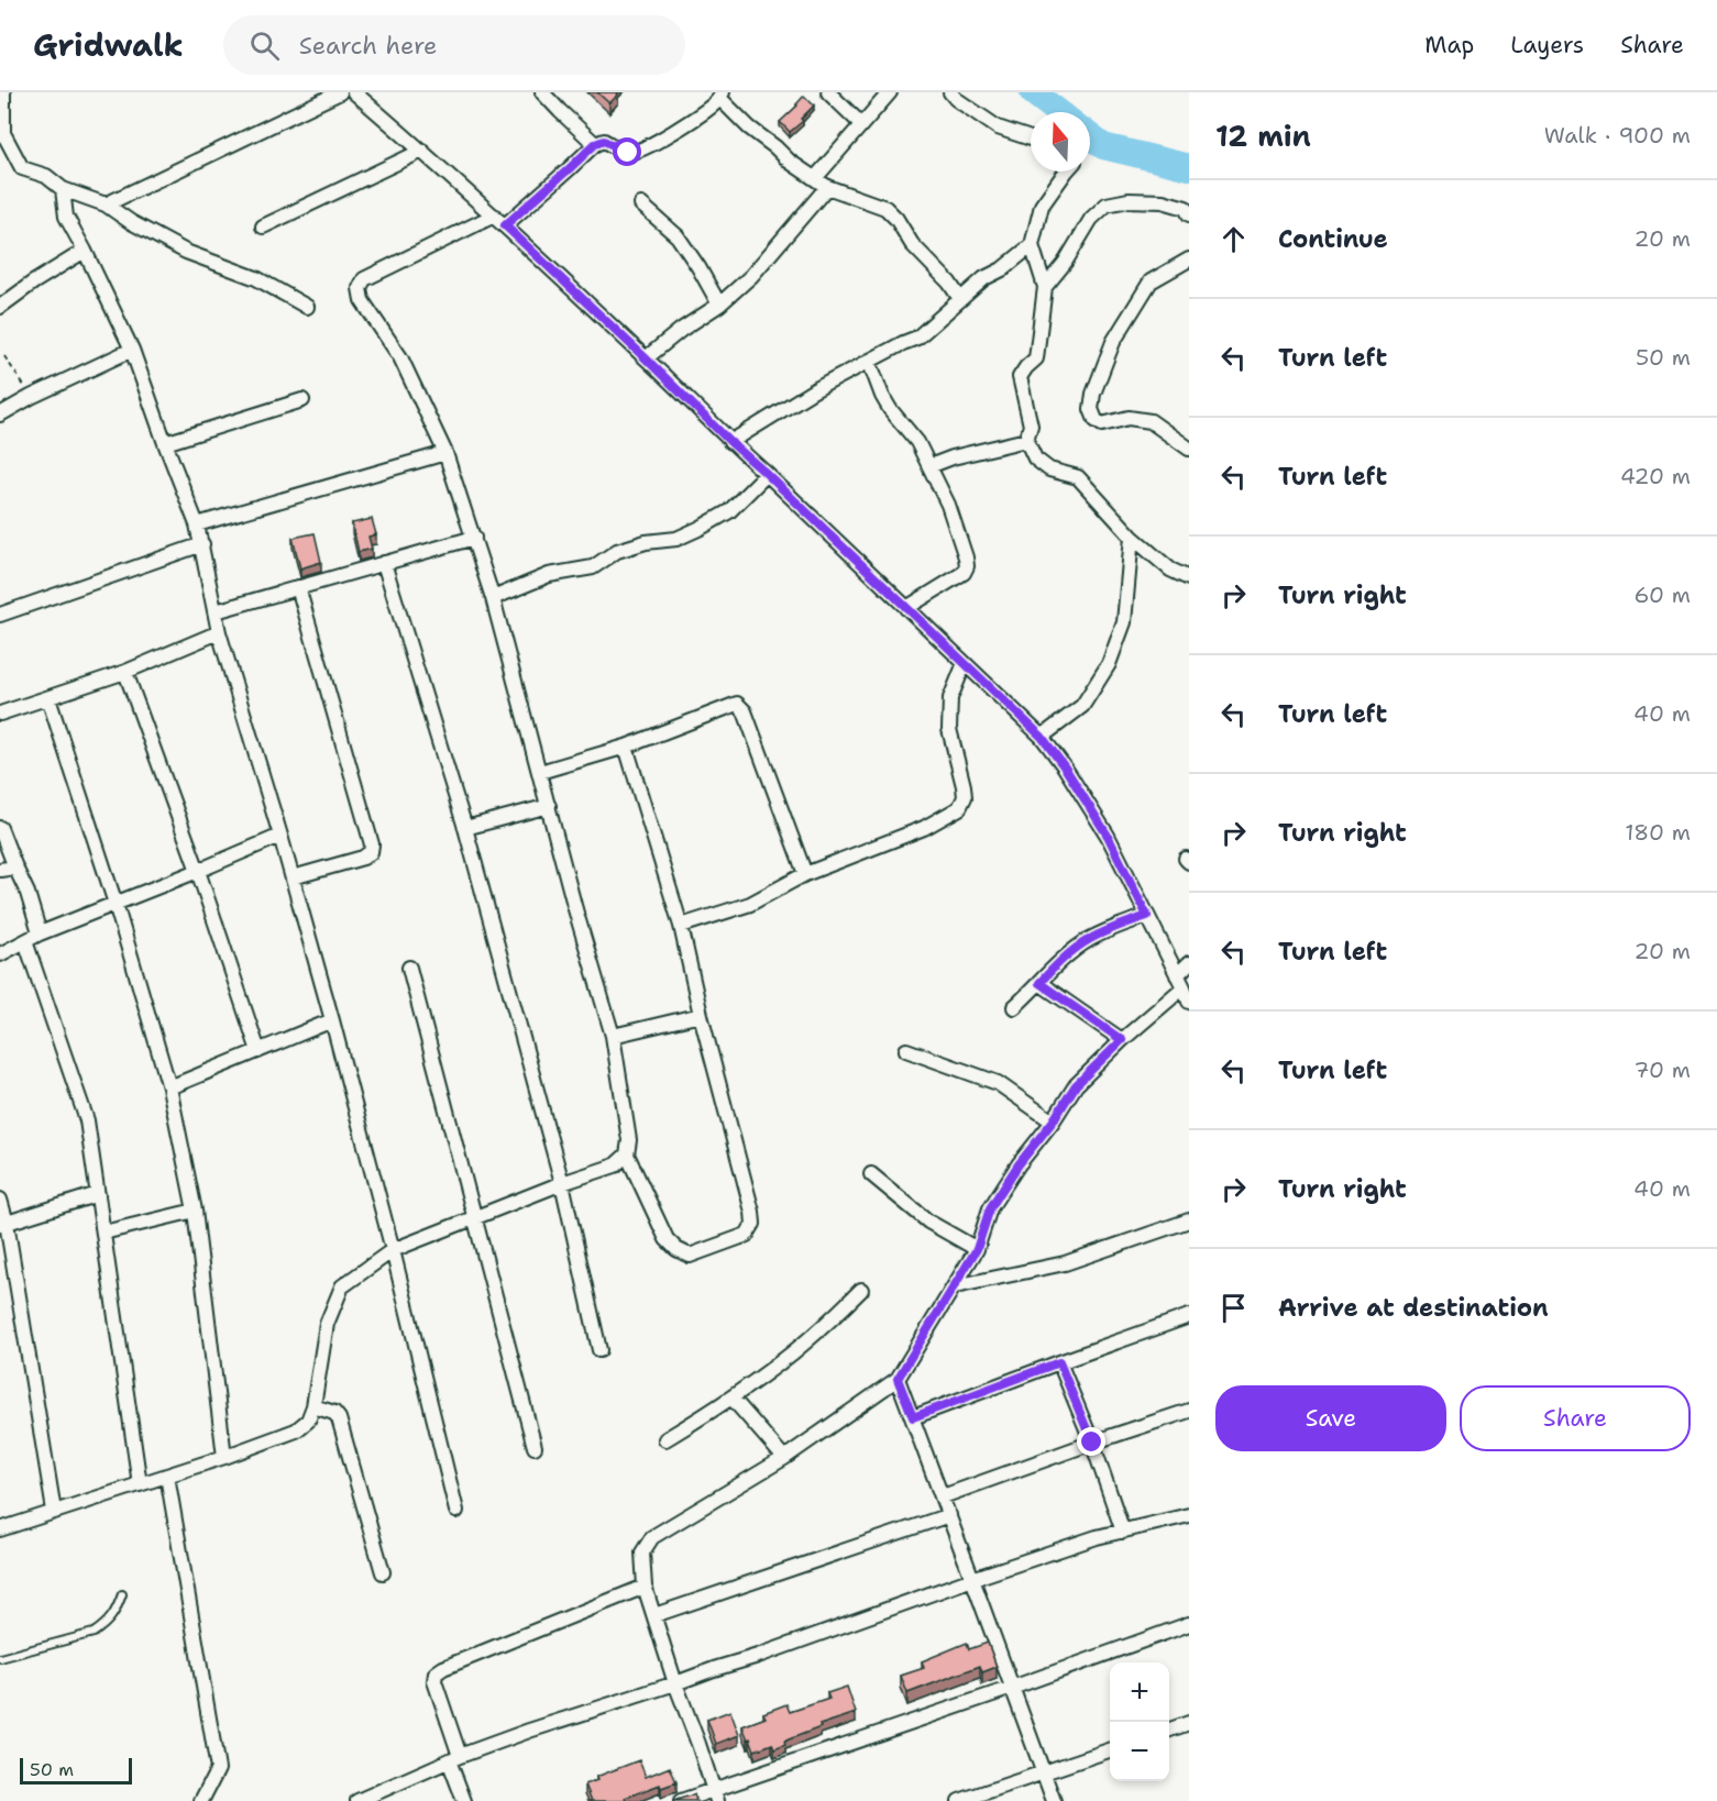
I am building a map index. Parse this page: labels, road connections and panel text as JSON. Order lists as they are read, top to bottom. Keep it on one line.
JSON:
{"scale_bar":"50 m","north":"top","page":{"header":"Gridwalk","search":"Search here","nav":["Map","Layers","Share"],"heading":["12 min","Walk · 900 m"],"list":[["Continue","20 m"],["Turn left","50 m"],["Turn left","420 m"],["Turn right","60 m"],["Turn left","40 m"],["Turn right","180 m"],["Turn left","20 m"],["Turn left","70 m"],["Turn right","40 m"],"Arrive at destination"],"buttons":["Save","Share"],"map_buttons":["+","−"],"scale":"50 m"}}
